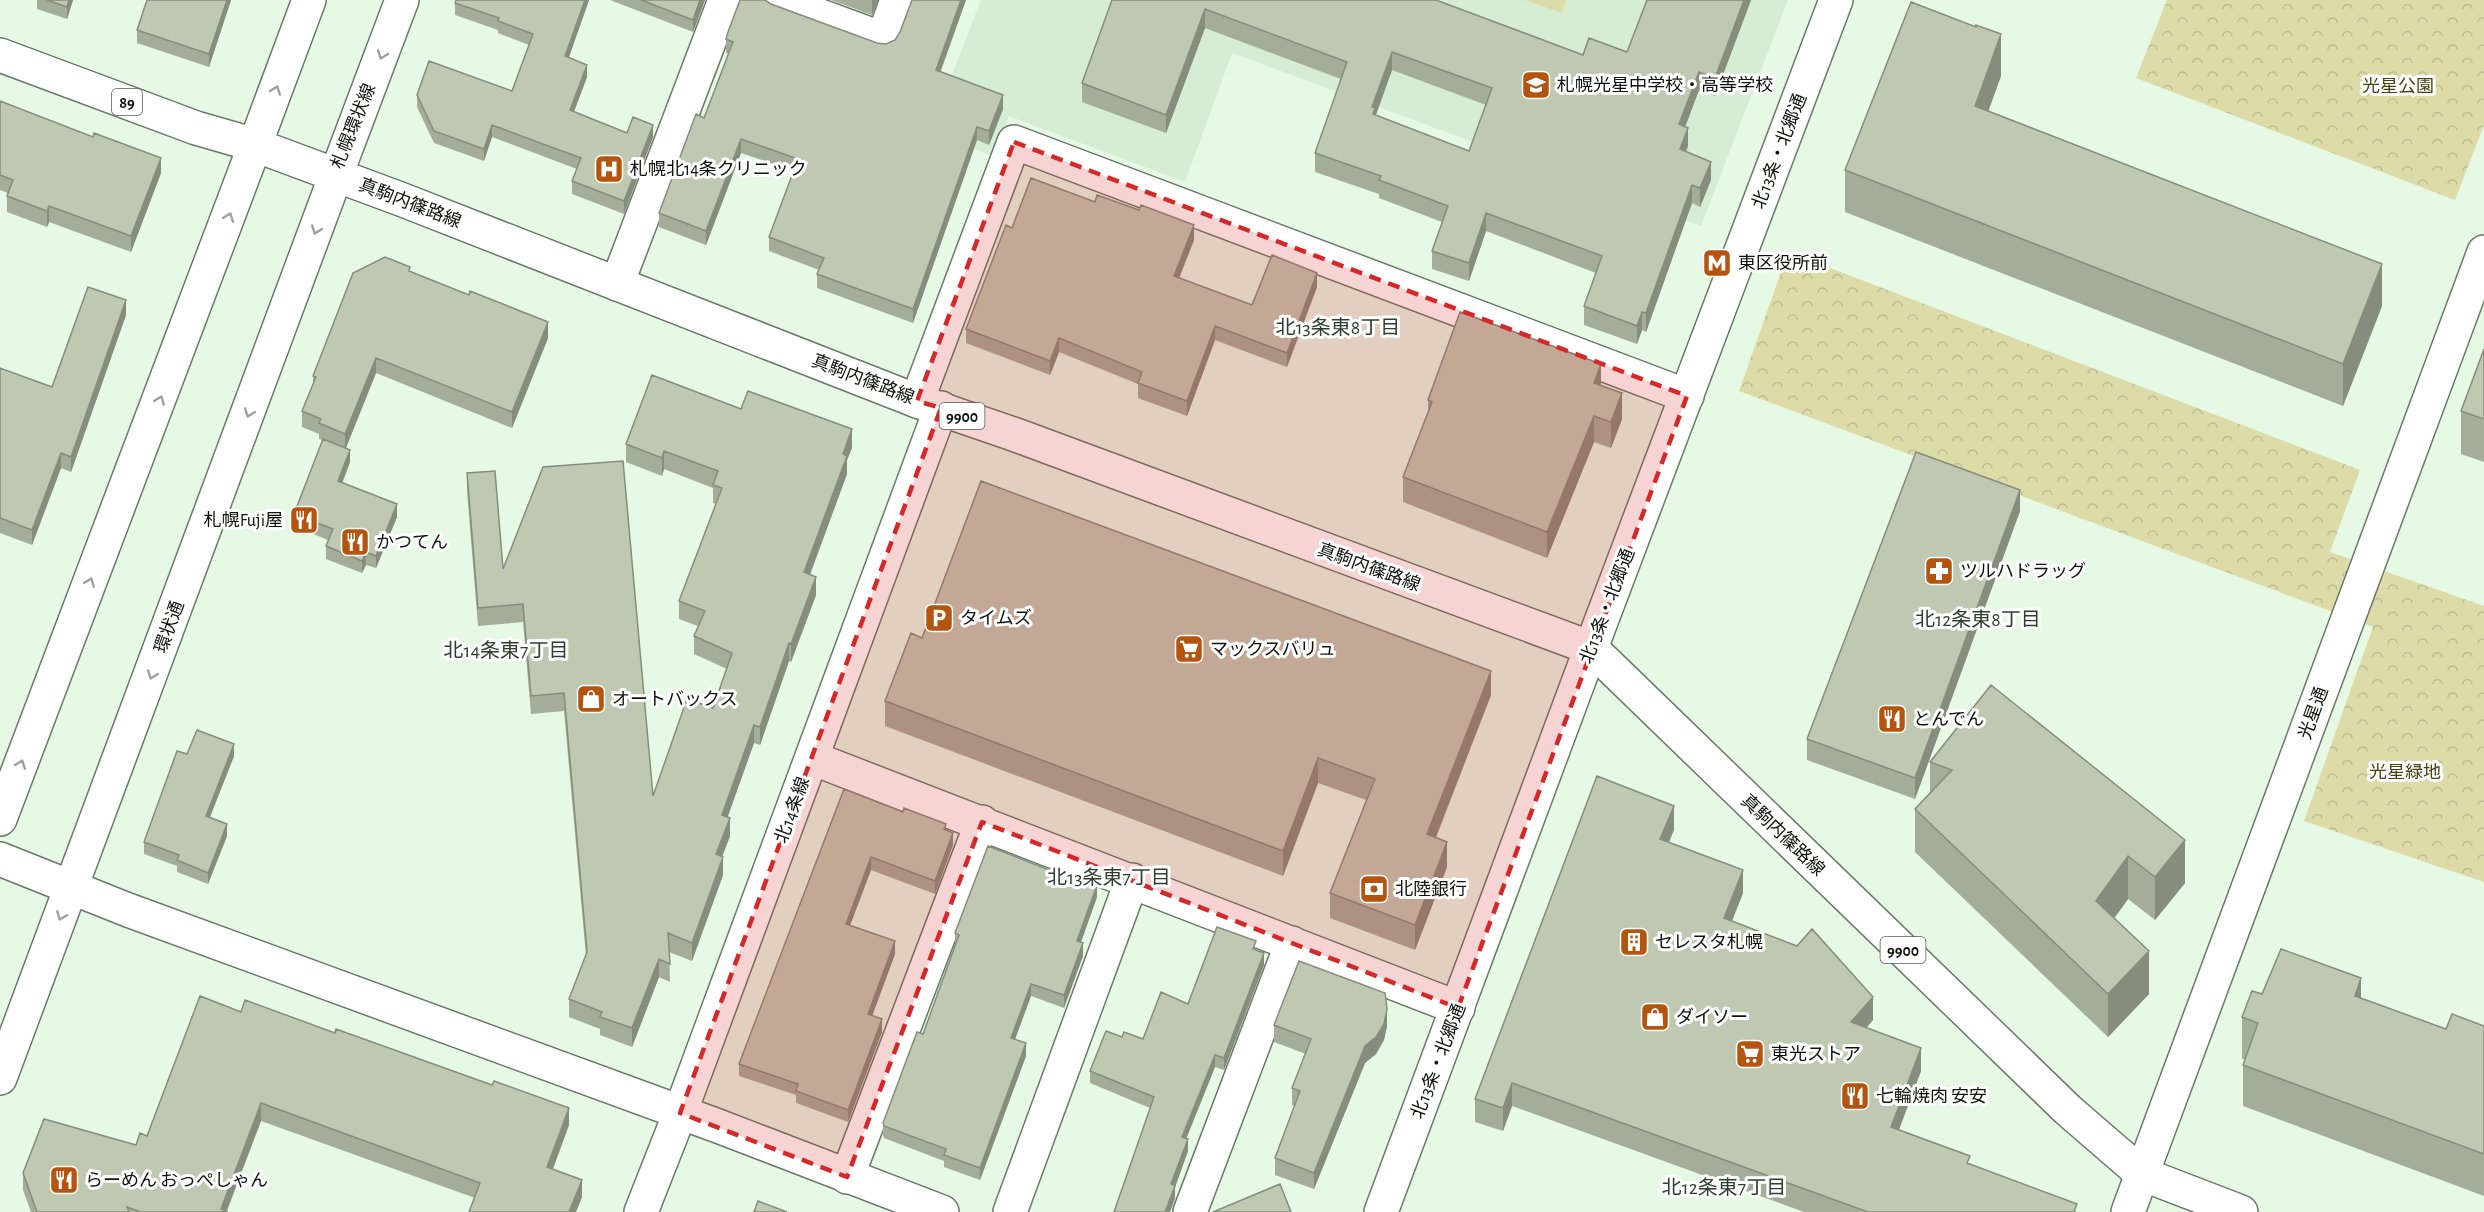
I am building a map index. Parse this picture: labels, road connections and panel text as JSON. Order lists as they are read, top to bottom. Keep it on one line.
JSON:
{"streets":{"street":["89","札幌環状線","北13条・北郷通","真駒内篠路線","9900","環状通","光星通","北14条線"]},"crossings":[["札幌環状線","真駒内篠路線"],["札幌環状線","環状通"],["北13条・北郷通","真駒内篠路線"],["北13条・北郷通","北14条線"],["真駒内篠路線","環状通"],["真駒内篠路線","光星通"],["真駒内篠路線","北14条線"]],"districts":["北13条東8丁目","北12条東8丁目","北14条東7丁目","北13条東7丁目","北12条東7丁目"],"parks":["光星公園","光星緑地"],"places":{"school or university":["札幌光星中学校・高等学校"],"hospital":["札幌北14条クリニック"],"metro station":["東区役所前"],"restaurant":["札幌Fuji屋","かつてん","とんでん","七輪焼肉 安安","らーめん おっぺしゃん"],"pharmacy":["ツルハドラッグ"],"parking":["タイムズ"],"supermarket":["マックスバリュ","東光ストア"],"shop":["オートバックス","ダイソー"],"bank":["北陸銀行"],"building":["セレスタ札幌"]}}
